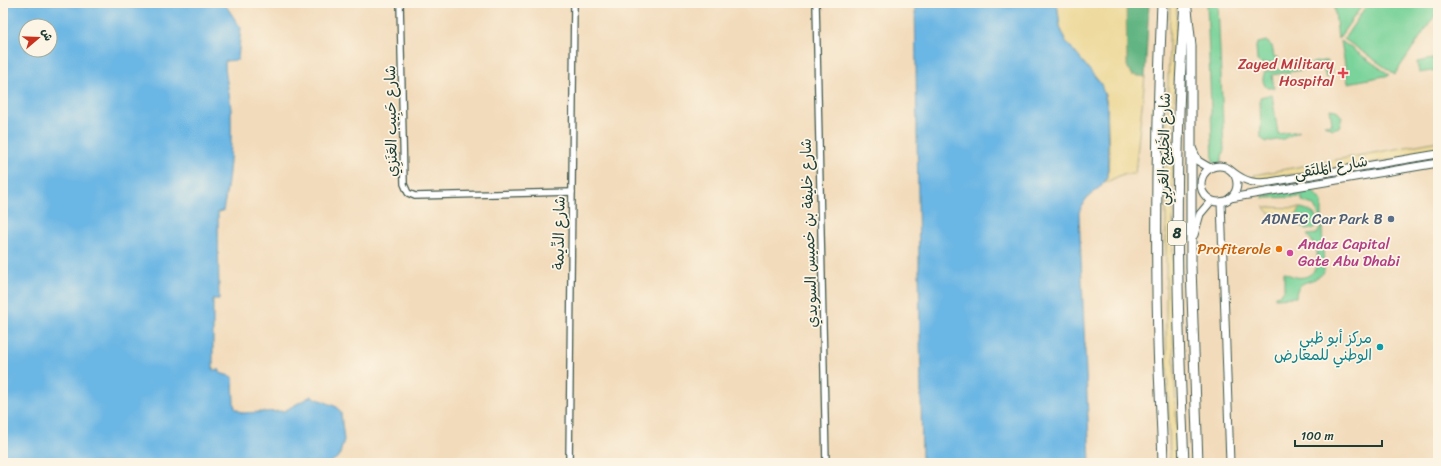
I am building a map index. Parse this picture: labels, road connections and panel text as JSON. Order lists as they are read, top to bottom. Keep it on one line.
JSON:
{"streets":{"main road":["شارع الخَلِيج العَربِي","8"],"street":["شارع حَبِيب العَنَزِي","شارع المُلتَقى","شارع الدِّيمة","شارع خليفة بن خميس السويدي"]},"crossings":[["شارع حَبِيب العَنَزِي","شارع الدِّيمة"]],"places":{"health":["Zayed Military Hospital"],"other":["ADNEC Car Park B","Profiterole","Andaz Capital Gate Abu Dhabi","مركز أبو ظبي الوطني للمعارض"]},"scale_bar":"100 m","north":"right"}
